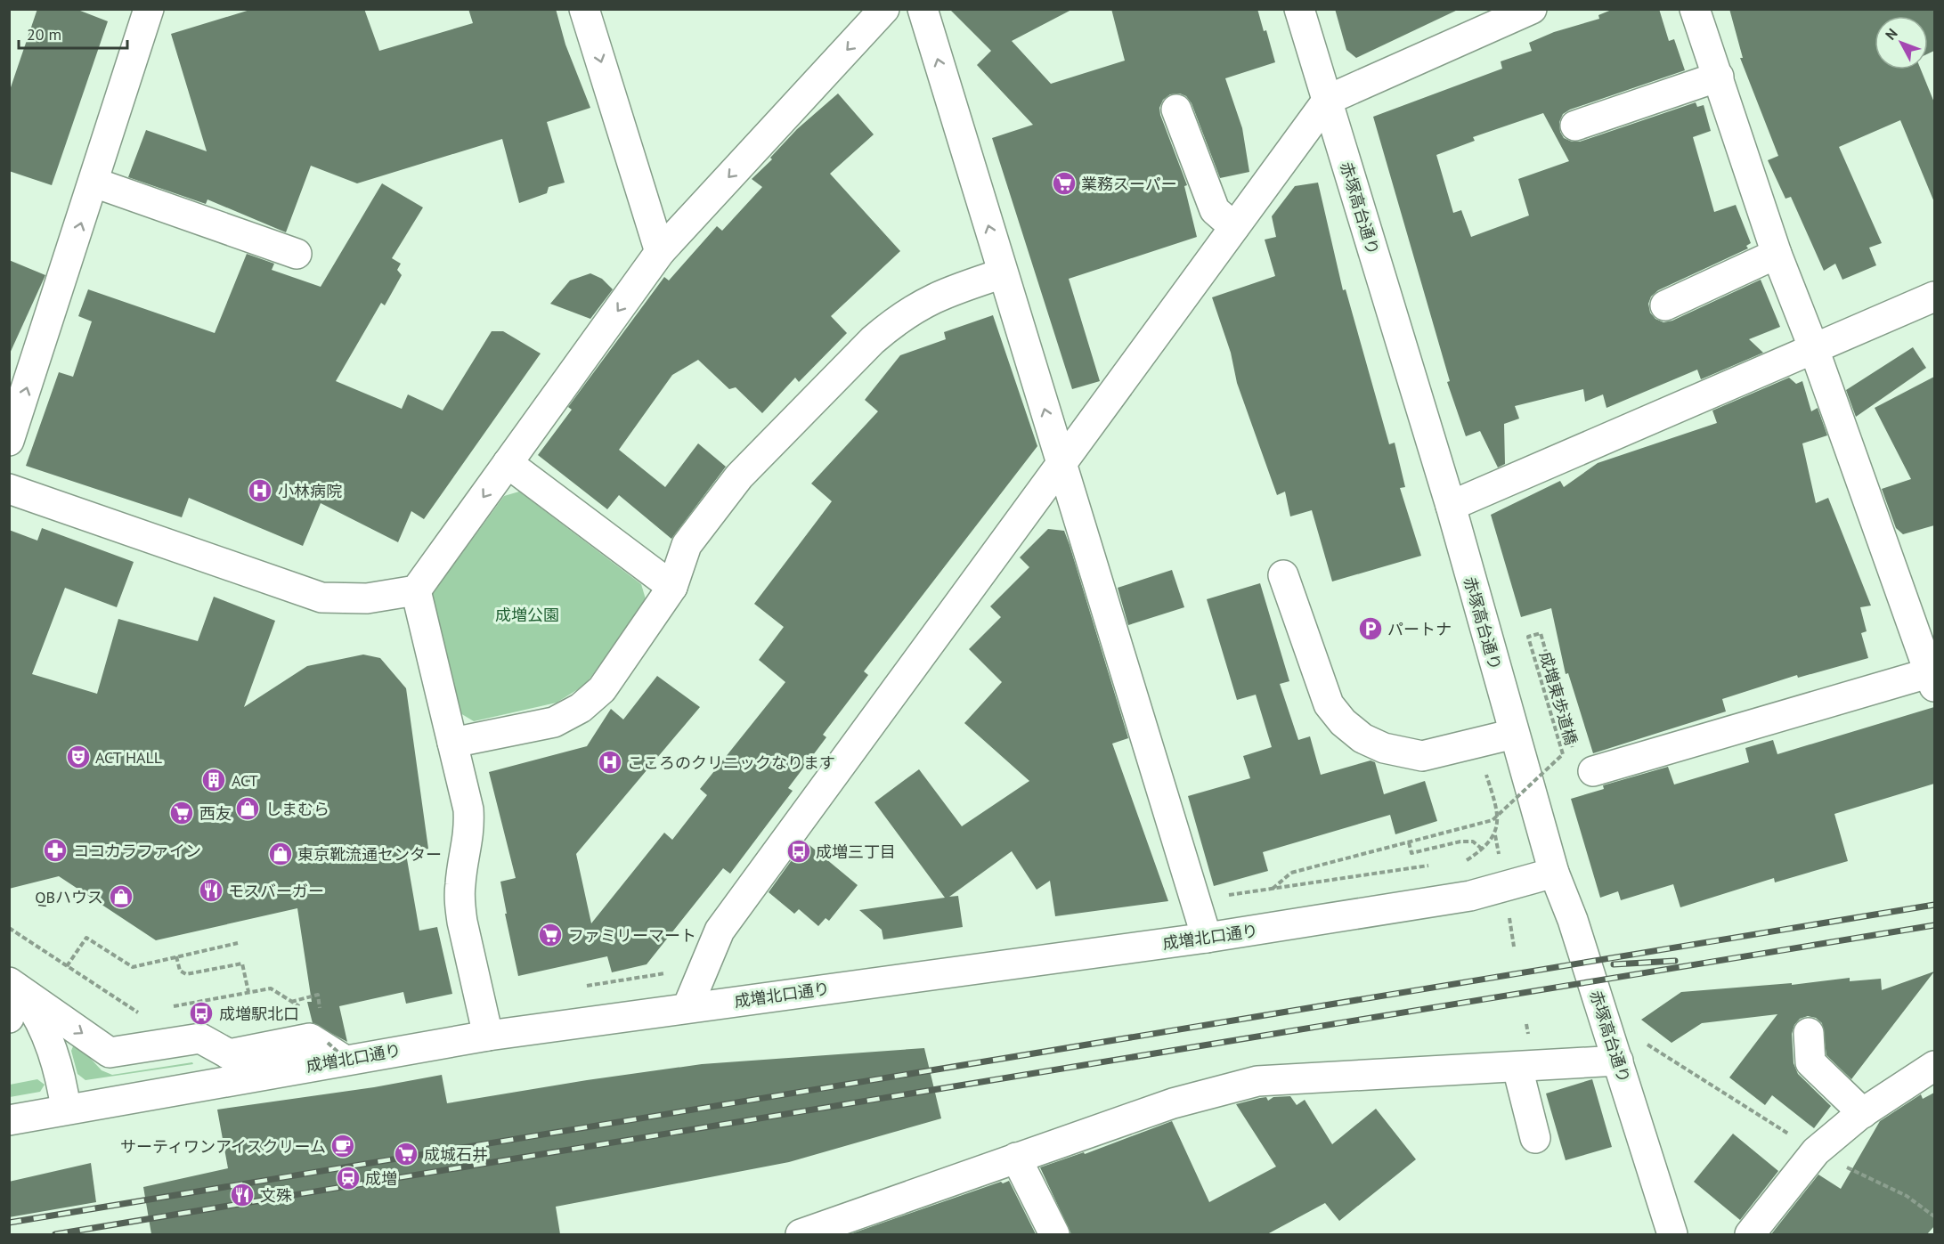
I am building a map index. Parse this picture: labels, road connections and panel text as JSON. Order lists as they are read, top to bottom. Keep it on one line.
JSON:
{"streets":{"street":["赤塚高台通り","成増北口通り"],"path":["成増東歩道橋"]},"crossings":[["赤塚高台通り","成増北口通り"]],"parks":["成増公園"],"places":{"supermarket":["業務スーパー","西友","ファミリーマート","成城石井"],"hospital":["小林病院","こころのクリニックなります"],"parking":["パートナ"],"theatre":["ACT HALL"],"building":["ACT"],"shop":["しまむら","東京靴流通センター","QBハウス"],"pharmacy":["ココカラファイン"],"bus stop":["成増三丁目","成増駅北口"],"restaurant":["モスバーガー","文殊"],"cafe":["サーティワンアイスクリーム"],"station":["成増"]},"scale_bar":"20 m","north":"top left"}
